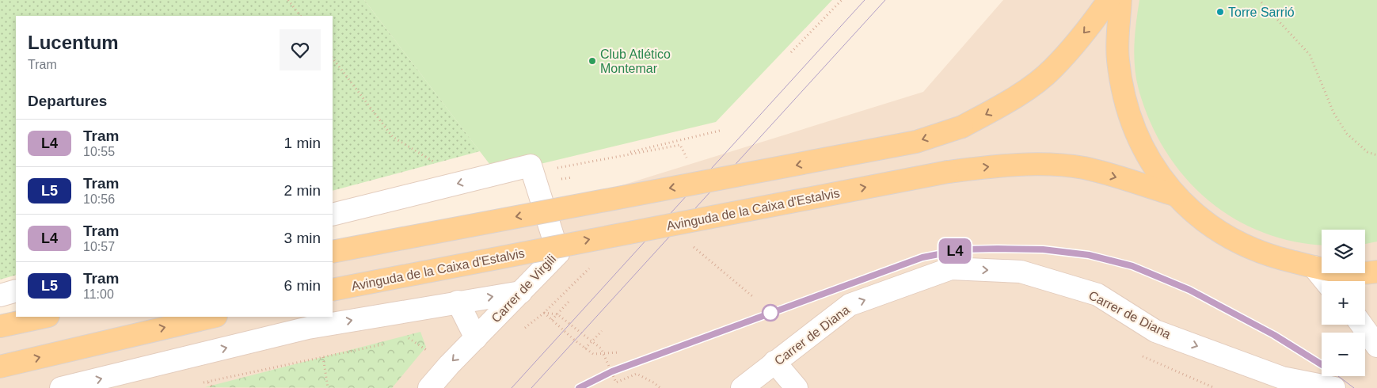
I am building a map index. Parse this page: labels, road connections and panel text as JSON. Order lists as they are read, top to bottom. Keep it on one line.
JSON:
{"streets":{"main road":["Avinguda de la Caixa d'Estalvis"],"street":["Carrer de Virgili","Carrer de Diana"]},"one_way":["Carrer de Diana"],"places":["Torre Sarrió","Club Atlético Montemar"],"lines":["tram line L4"],"page":{"on_map":"L4","heading":[["Lucentum","Tram"],"Departures"],"list":[{"mark":"L4","name":"Tram","note":"10:55","value":"1 min"},{"mark":"L5","name":"Tram","note":"10:56","value":"2 min"},{"mark":"L4","name":"Tram","note":"10:57","value":"3 min"},{"mark":"L5","name":"Tram","note":"11:00","value":"6 min"}],"map_buttons":["+","−"]}}
